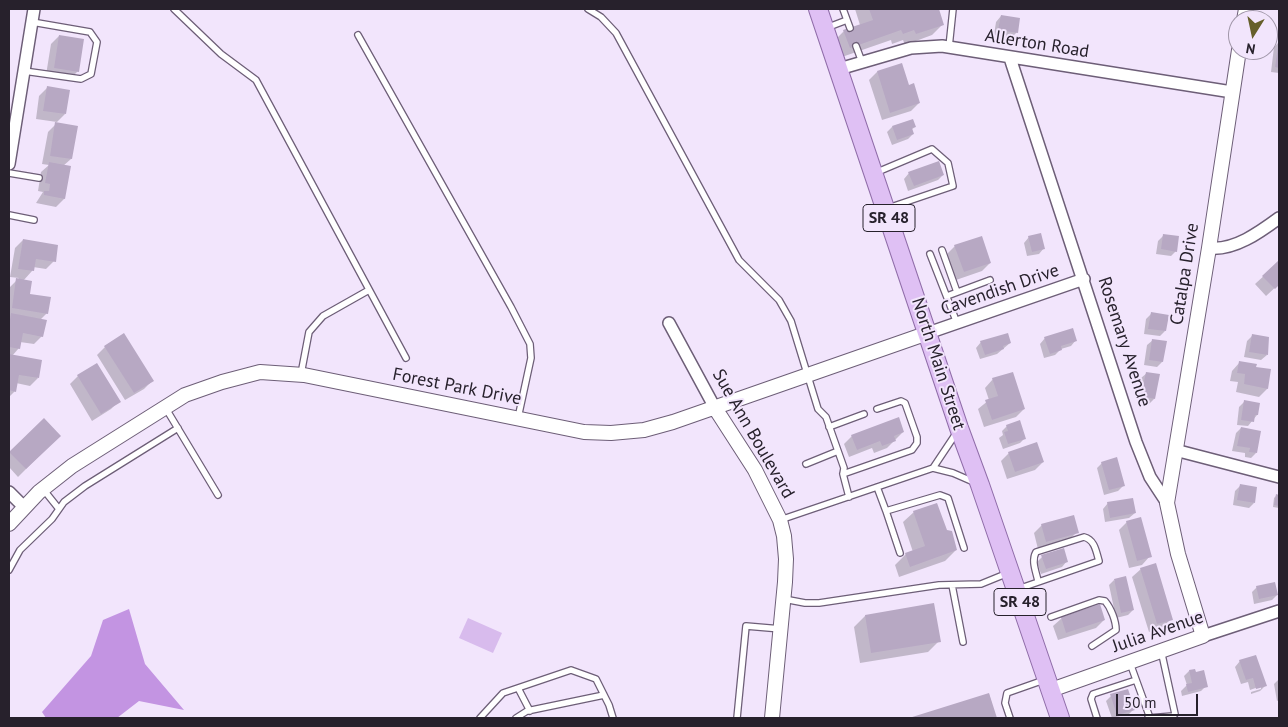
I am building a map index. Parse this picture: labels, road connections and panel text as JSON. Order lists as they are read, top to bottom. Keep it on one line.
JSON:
{"streets":{"main road":["SR 48","North Main Street"],"street":["Allerton Road","Catalpa Drive","Cavendish Drive","Rosemary Avenue","Forest Park Drive","Sue Ann Boulevard","Julia Avenue"]},"crossings":[["Allerton Road","Catalpa Drive"],["Allerton Road","Rosemary Avenue"],["Allerton Road","North Main Street"],["Catalpa Drive","Rosemary Avenue"],["Cavendish Drive","Rosemary Avenue"],["Cavendish Drive","North Main Street"],["Cavendish Drive","Forest Park Drive"],["Rosemary Avenue","Julia Avenue"],["North Main Street","Forest Park Drive"],["North Main Street","Julia Avenue"],["Forest Park Drive","Sue Ann Boulevard"]],"scale_bar":"50 m","north":"bottom"}
